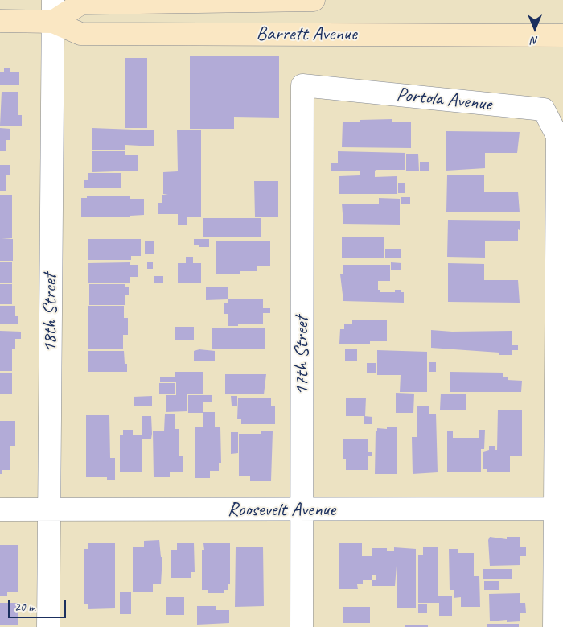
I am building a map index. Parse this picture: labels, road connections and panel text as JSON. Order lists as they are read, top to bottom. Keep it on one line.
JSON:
{"streets":{"main road":["Barrett Avenue"],"street":["Portola Avenue","18th Street","17th Street","Roosevelt Avenue"]},"crossings":[["Barrett Avenue","18th Street"],["Portola Avenue","17th Street"],["18th Street","Roosevelt Avenue"],["17th Street","Roosevelt Avenue"]],"scale_bar":"20 m","north":"bottom"}
